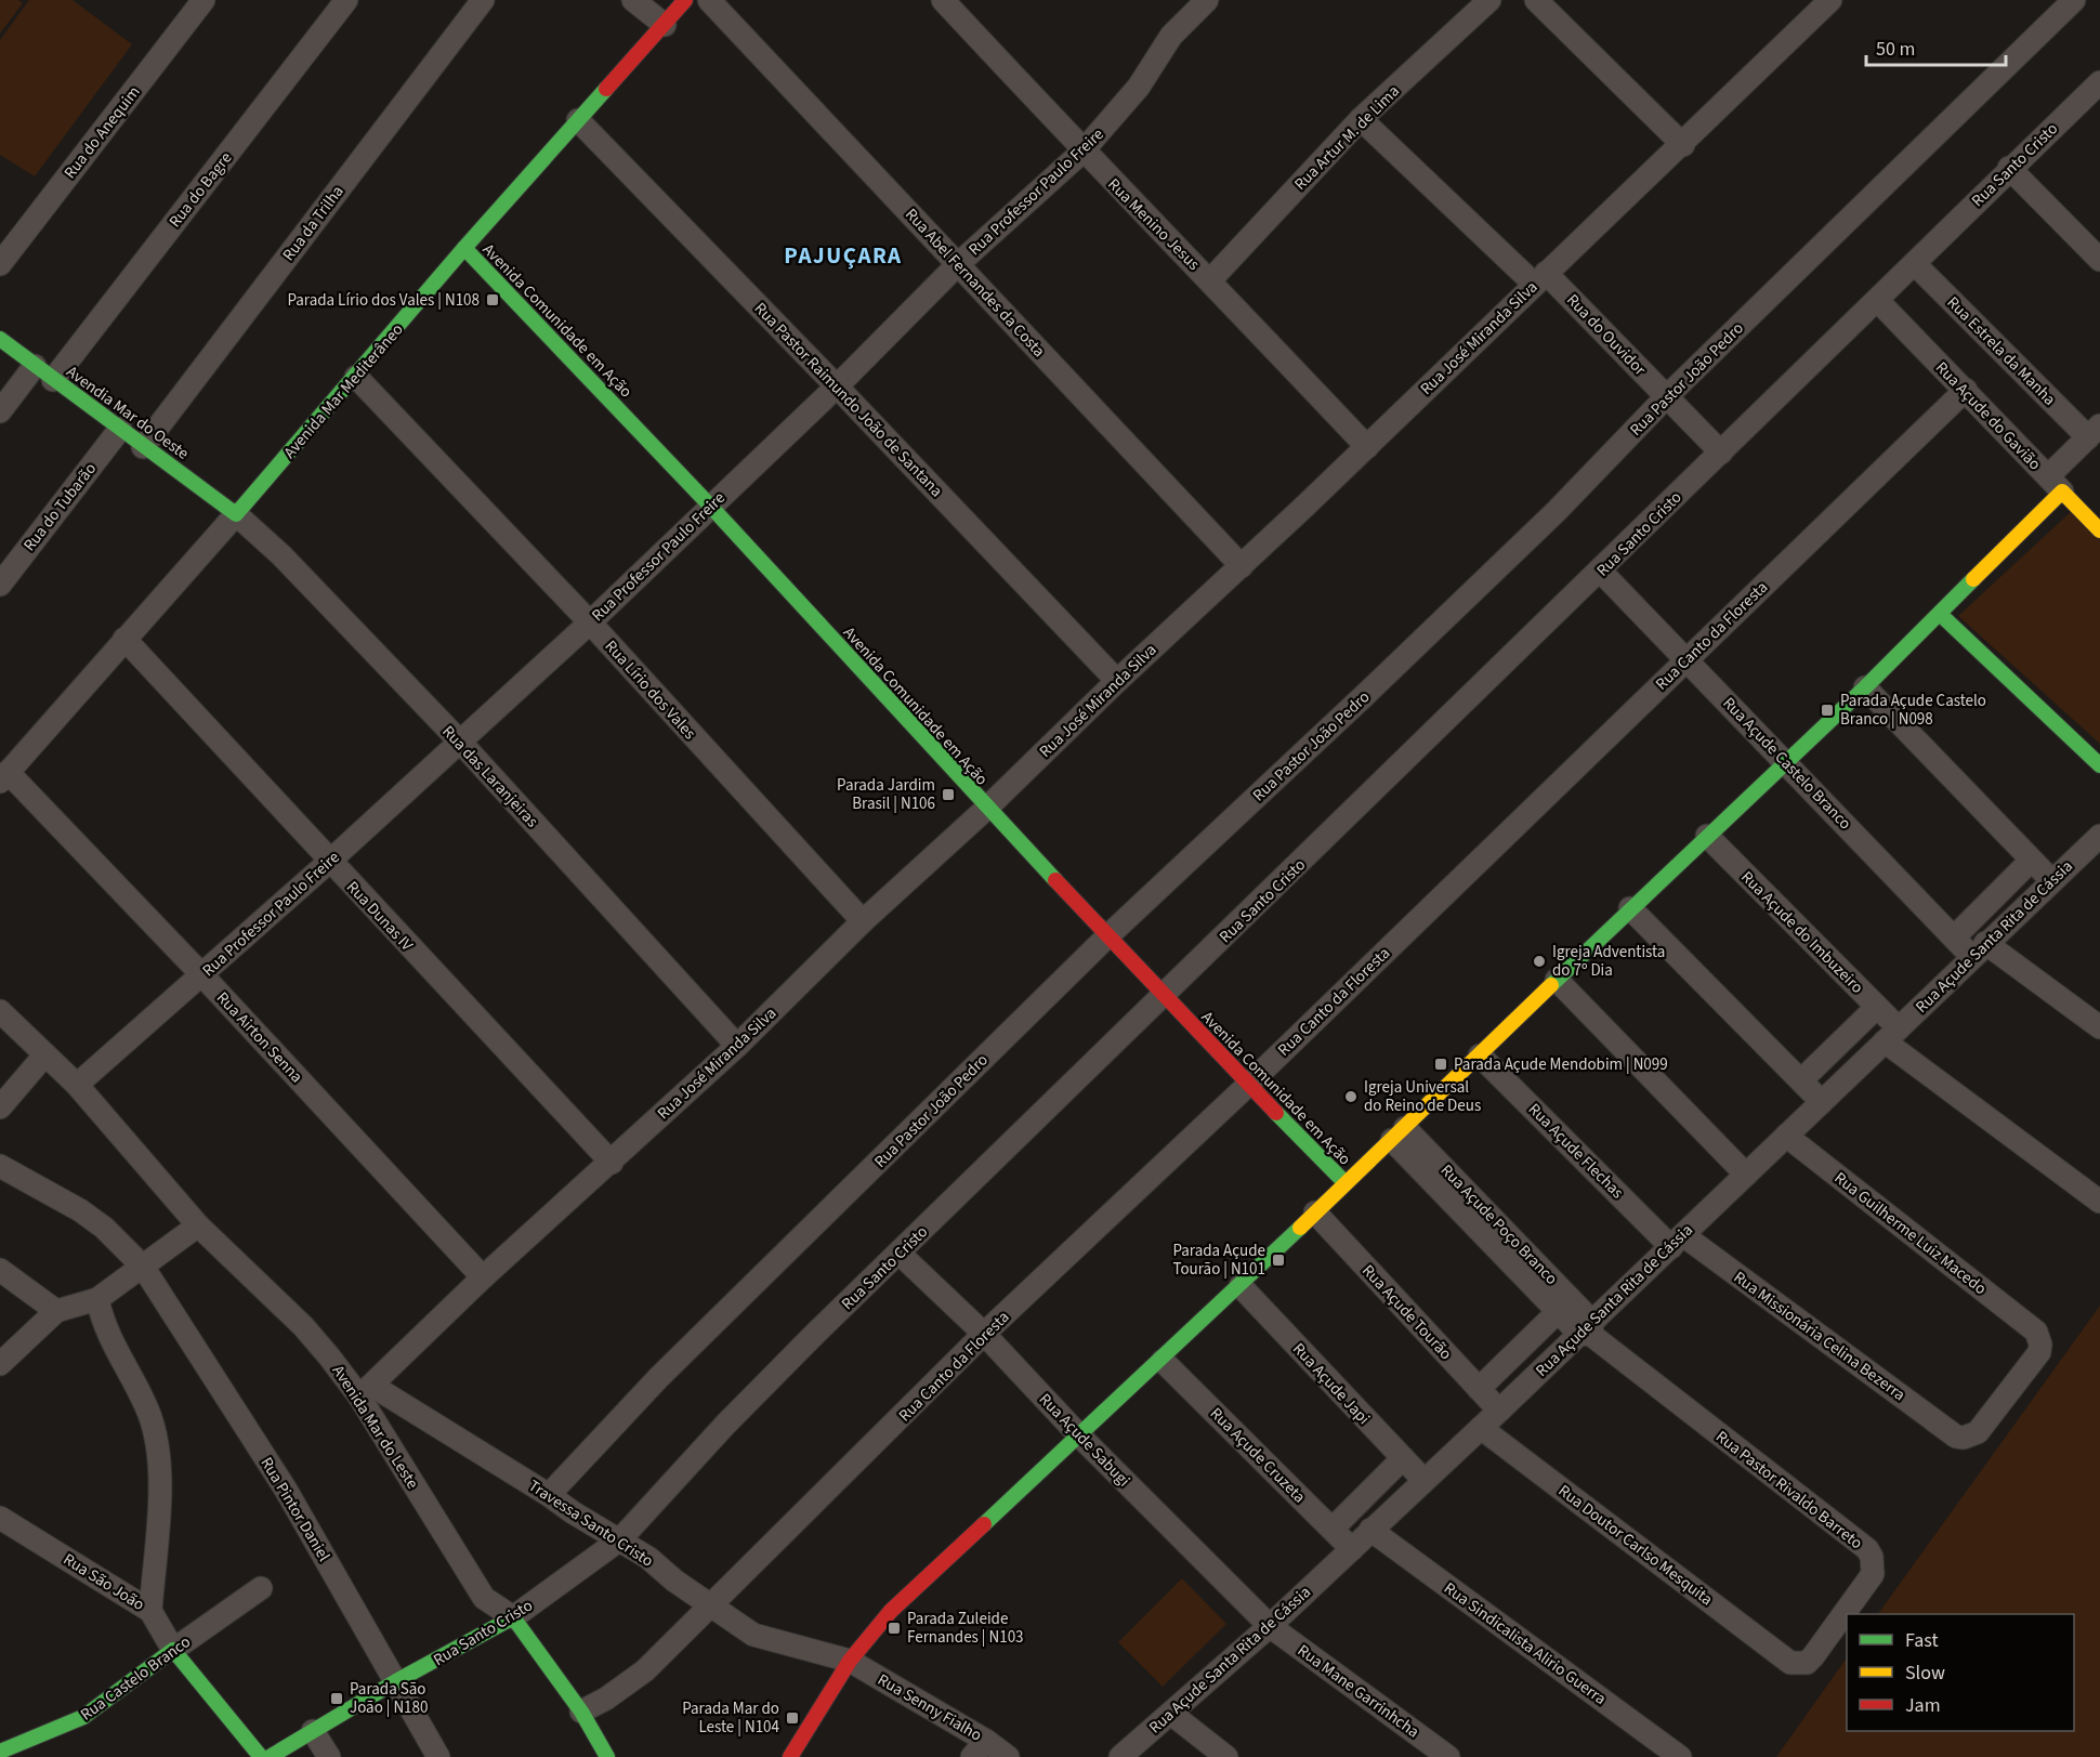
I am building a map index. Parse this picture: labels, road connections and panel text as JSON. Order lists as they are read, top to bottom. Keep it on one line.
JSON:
{"streets":{"street":["Rua do Anequim","Rua Artur M. de Lima","Rua Santo Cristo","Rua do Bagre","Rua Professor Paulo Freire","Rua da Trilha","Rua Menino Jesus","Rua Abel Fernandes da Costa","Avenida Comunidade em Ação","Rua do Ouvidor","Rua José Miranda Silva","Rua Estrela da Manha","Rua Pastor João Pedro","Avenida Mar Mediterâneo","Rua Pastor Raimundo João de Santana","Avendia Mar do Oeste","Rua Açude do Gavião","Rua do Tubarão","Rua Canto da Floresta","Rua Lírio dos Vales","Rua Açude Castelo Branco","Rua das Laranjeiras","Rua Dunas IV","Rua Açude do Imbuzeiro","Rua Açude Santa Rita de Cássia","Rua Airton Senna","Rua Açude Flechas","Rua Açude Poço Branco","Rua Guilherme Luiz Macedo","Rua Açude Tourão","Rua Missionária Celina Bezerra","Rua Açude Japi","Avenida Mar do Leste","Rua Açude Sabugi","Rua Açude Cruzeta","Rua Pastor Rivaldo Barreto","Rua Pintor Daniel","Travessa Santo Cristo","Rua Doutor Carlso Mesquita","Rua São João","Rua Sindicalista Alirio Guerra","Rua Castelo Branco","Rua Mane Garrinhcha","Rua Senny Fialho"]},"crossings":[["Rua Artur M. de Lima","Rua Menino Jesus"],["Rua Artur M. de Lima","Rua do Ouvidor"],["Rua Santo Cristo","Avenida Comunidade em Ação"],["Rua Santo Cristo","Rua do Ouvidor"],["Rua Santo Cristo","Rua Estrela da Manha"],["Rua Santo Cristo","Rua Açude do Gavião"],["Rua Santo Cristo","Rua Açude Castelo Branco"],["Rua Santo Cristo","Avenida Mar do Leste"],["Rua Santo Cristo","Rua Açude Sabugi"],["Rua Santo Cristo","Rua Pintor Daniel"],["Rua Santo Cristo","Travessa Santo Cristo"],["Rua do Bagre","Avendia Mar do Oeste"],["Rua Professor Paulo Freire","Rua Menino Jesus"],["Rua Professor Paulo Freire","Rua Abel Fernandes da Costa"],["Rua Professor Paulo Freire","Avenida Comunidade em Ação"],["Rua Professor Paulo Freire","Rua Pastor Raimundo João de Santana"],["Rua Professor Paulo Freire","Rua Lírio dos Vales"],["Rua Professor Paulo Freire","Rua das Laranjeiras"],["Rua Professor Paulo Freire","Rua Dunas IV"],["Rua Professor Paulo Freire","Rua Airton Senna"],["Rua Professor Paulo Freire","Avenida Mar do Leste"],["Rua da Trilha","Avendia Mar do Oeste"],["Rua Menino Jesus","Rua José Miranda Silva"],["Rua Abel Fernandes da Costa","Rua José Miranda Silva"],["Avenida Comunidade em Ação","Rua José Miranda Silva"],["Avenida Comunidade em Ação","Rua Pastor João Pedro"],["Avenida Comunidade em Ação","Avenida Mar Mediterâneo"],["Avenida Comunidade em Ação","Rua Canto da Floresta"],["Rua do Ouvidor","Rua José Miranda Silva"],["Rua do Ouvidor","Rua Pastor João Pedro"],["Rua José Miranda Silva","Rua Pastor Raimundo João de Santana"],["Rua José Miranda Silva","Rua Lírio dos Vales"],["Rua José Miranda Silva","Rua das Laranjeiras"],["Rua José Miranda Silva","Rua Dunas IV"],["Rua José Miranda Silva","Rua Airton Senna"],["Rua José Miranda Silva","Avenida Mar do Leste"],["Rua José Miranda Silva","Travessa Santo Cristo"],["Rua Pastor João Pedro","Travessa Santo Cristo"],["Avenida Mar Mediterâneo","Rua Pastor Raimundo João de Santana"],["Avenida Mar Mediterâneo","Avendia Mar do Oeste"],["Avenida Mar Mediterâneo","Rua Lírio dos Vales"],["Avenida Mar Mediterâneo","Rua das Laranjeiras"],["Avenida Mar Mediterâneo","Rua Dunas IV"],["Avenida Mar Mediterâneo","Rua Airton Senna"],["Avendia Mar do Oeste","Rua do Tubarão"],["Avendia Mar do Oeste","Rua das Laranjeiras"],["Rua Açude do Gavião","Rua Canto da Floresta"],["Rua Canto da Floresta","Rua Açude Castelo Branco"],["Rua Canto da Floresta","Avenida Mar do Leste"],["Rua Canto da Floresta","Rua Açude Sabugi"],["Rua Canto da Floresta","Travessa Santo Cristo"],["Rua Açude Castelo Branco","Rua Açude Santa Rita de Cássia"],["Rua Açude do Imbuzeiro","Rua Açude Santa Rita de Cássia"],["Rua Açude Santa Rita de Cássia","Rua Açude Flechas"],["Rua Açude Santa Rita de Cássia","Rua Açude Poço Branco"],["Rua Açude Santa Rita de Cássia","Rua Guilherme Luiz Macedo"],["Rua Açude Santa Rita de Cássia","Rua Açude Tourão"],["Rua Açude Santa Rita de Cássia","Rua Missionária Celina Bezerra"],["Rua Açude Santa Rita de Cássia","Rua Açude Japi"],["Rua Açude Santa Rita de Cássia","Rua Açude Sabugi"],["Rua Açude Santa Rita de Cássia","Rua Açude Cruzeta"],["Rua Açude Santa Rita de Cássia","Rua Pastor Rivaldo Barreto"],["Rua Açude Santa Rita de Cássia","Rua Doutor Carlso Mesquita"],["Rua Açude Santa Rita de Cássia","Rua Sindicalista Alirio Guerra"],["Rua Açude Santa Rita de Cássia","Rua Mane Garrinhcha"],["Rua Açude Flechas","Rua Missionária Celina Bezerra"],["Rua Açude Poço Branco","Rua Pastor Rivaldo Barreto"],["Rua Guilherme Luiz Macedo","Rua Missionária Celina Bezerra"],["Avenida Mar do Leste","Travessa Santo Cristo"],["Rua Açude Sabugi","Rua Mane Garrinhcha"],["Rua Pastor Rivaldo Barreto","Rua Doutor Carlso Mesquita"],["Travessa Santo Cristo","Rua Senny Fialho"],["Rua São João","Rua Castelo Branco"]],"districts":["PAJUÇARA"],"places":{"transit":["Parada Lírio dos Vales | N108","Parada Açude Castelo Branco | N098","Parada Jardim Brasil | N106","Parada Açude Mendobim | N099","Parada Açude Tourão | N101","Parada Zuleide Fernandes | N103","Parada São João | N180","Parada Mar do Leste | N104"],"other":["Igreja Adventista do 7º Dia","Igreja Universal do Reino de Deus"]},"legend":["Fast","Slow","Jam"],"scale_bar":"50 m"}
